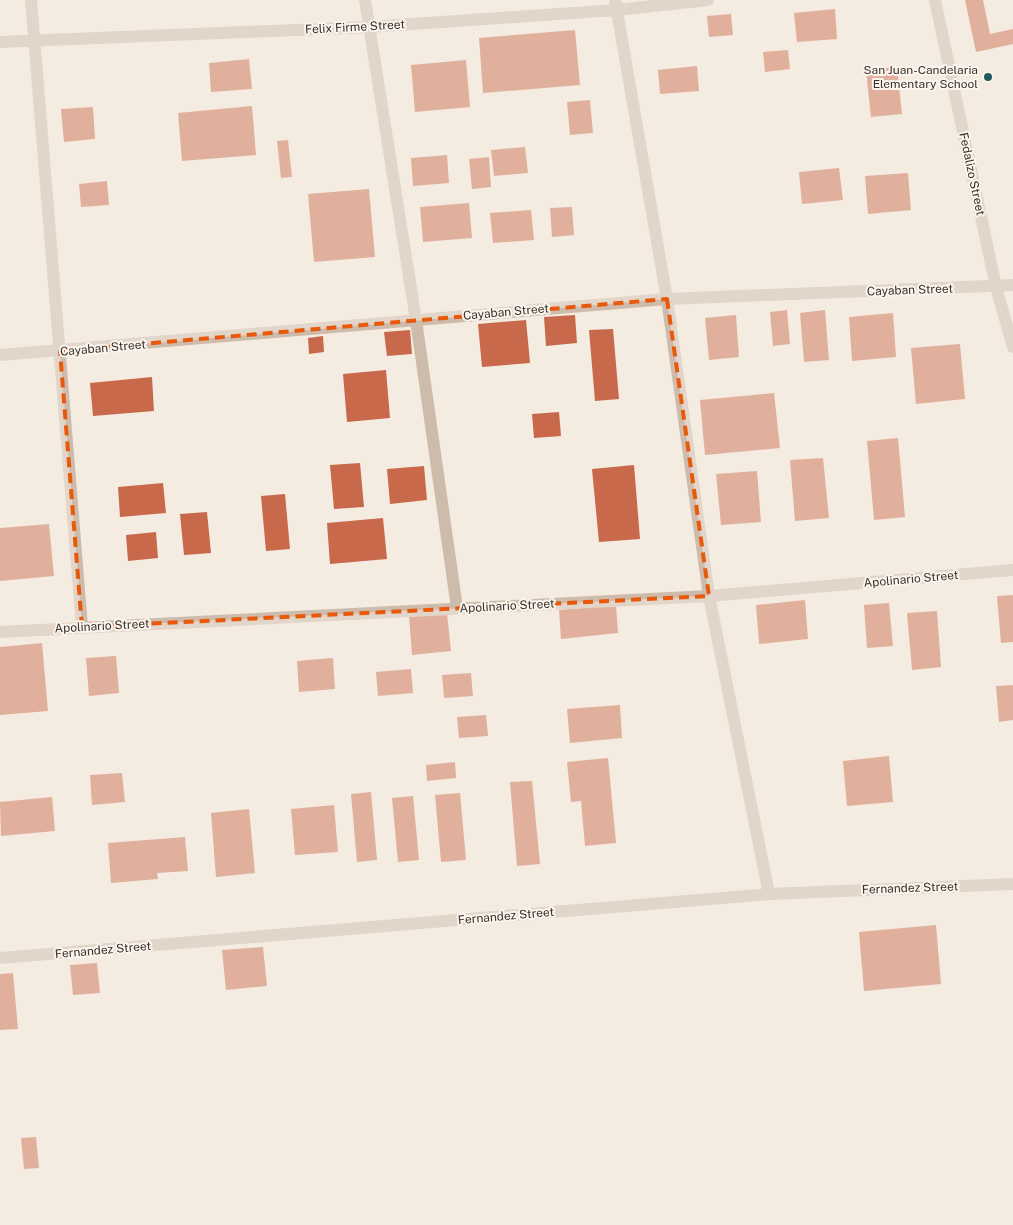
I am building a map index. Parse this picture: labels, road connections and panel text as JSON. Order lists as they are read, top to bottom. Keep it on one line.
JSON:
{"streets":{"street":["Felix Firme Street","Fedalizo Street","Cayaban Street","Apolinario Street","Fernandez Street"]},"crossings":[["Fedalizo Street","Cayaban Street"]],"places":["San Juan-Candelaria Elementary School"]}
